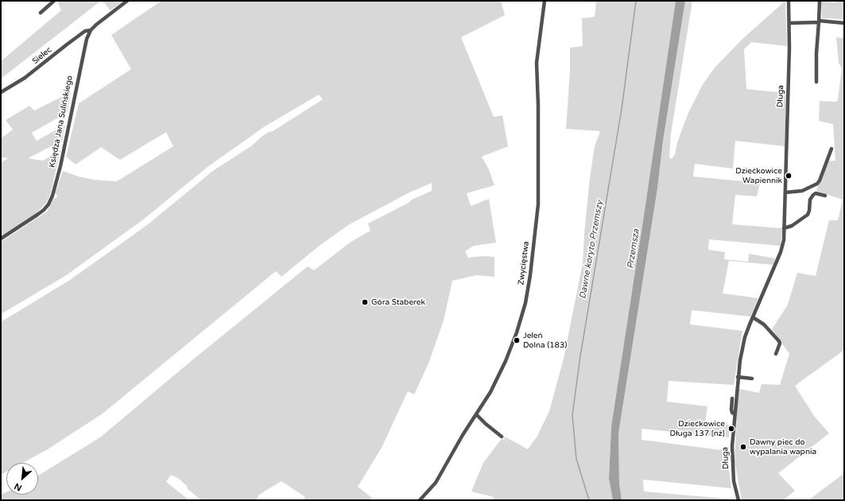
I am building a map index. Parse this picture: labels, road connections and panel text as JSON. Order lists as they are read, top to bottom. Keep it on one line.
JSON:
{"streets":{"street":["Sielec","Długa","Księdza Jana Sulińskiego","Zwycięstwa"]},"crossings":[["Sielec","Księdza Jana Sulińskiego"]],"water":["Przemsza","Dawne koryto Przemszy"],"places":["Dziećkowice Wapiennik","Góra Staberek","Jeleń Dolna (183)","Dziećkowice Długa 137 [nż]","Dawny piec do wypalania wapnia"],"north":"bottom left"}
